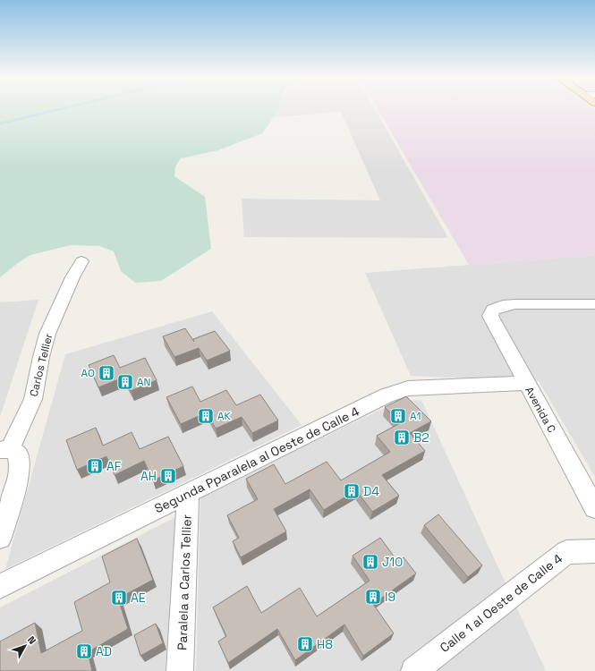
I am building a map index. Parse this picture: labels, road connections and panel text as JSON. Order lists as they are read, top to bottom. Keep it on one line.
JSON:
{"streets":{"street":["Carlos Tellier","Avenida C","Segunda Pparalela al Oeste de Calle 4","Paralela a Carlos Tellier","Calle 1 al Oeste de Calle 4"]},"crossings":[["Avenida C","Segunda Pparalela al Oeste de Calle 4"],["Segunda Pparalela al Oeste de Calle 4","Paralela a Carlos Tellier"]],"places":{"building":["AO","AN","AK","A1","B2","AF","AH","D4","J10","I9","AE","H8","AD"]},"north":"top right"}
